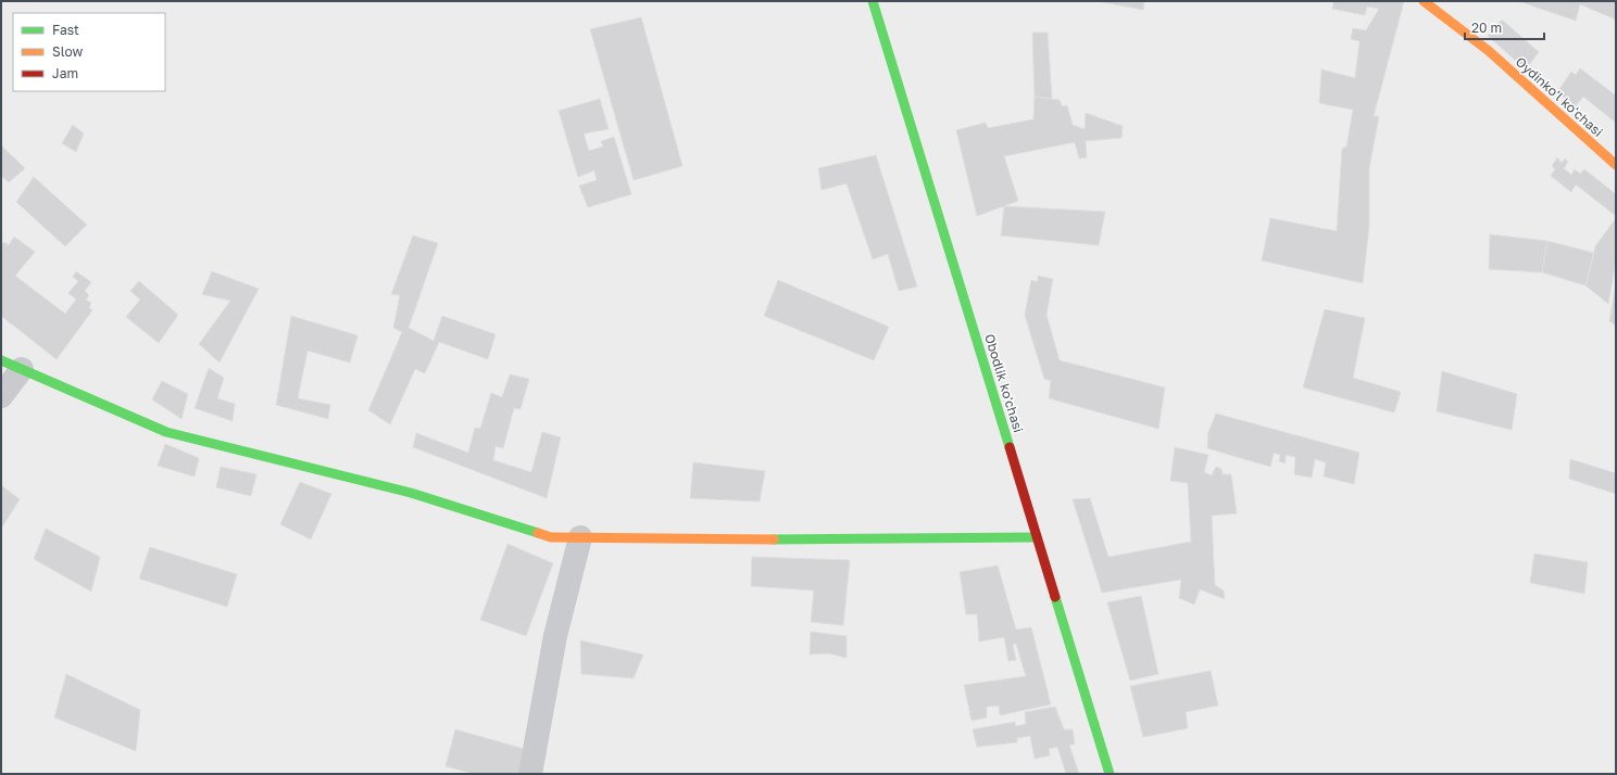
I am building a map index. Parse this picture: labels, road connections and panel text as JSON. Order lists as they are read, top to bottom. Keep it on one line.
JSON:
{"streets":{"street":["Oydinko'l ko'chasi","Obodlik ko'chasi"]},"legend":["Fast","Slow","Jam"],"scale_bar":"20 m"}
